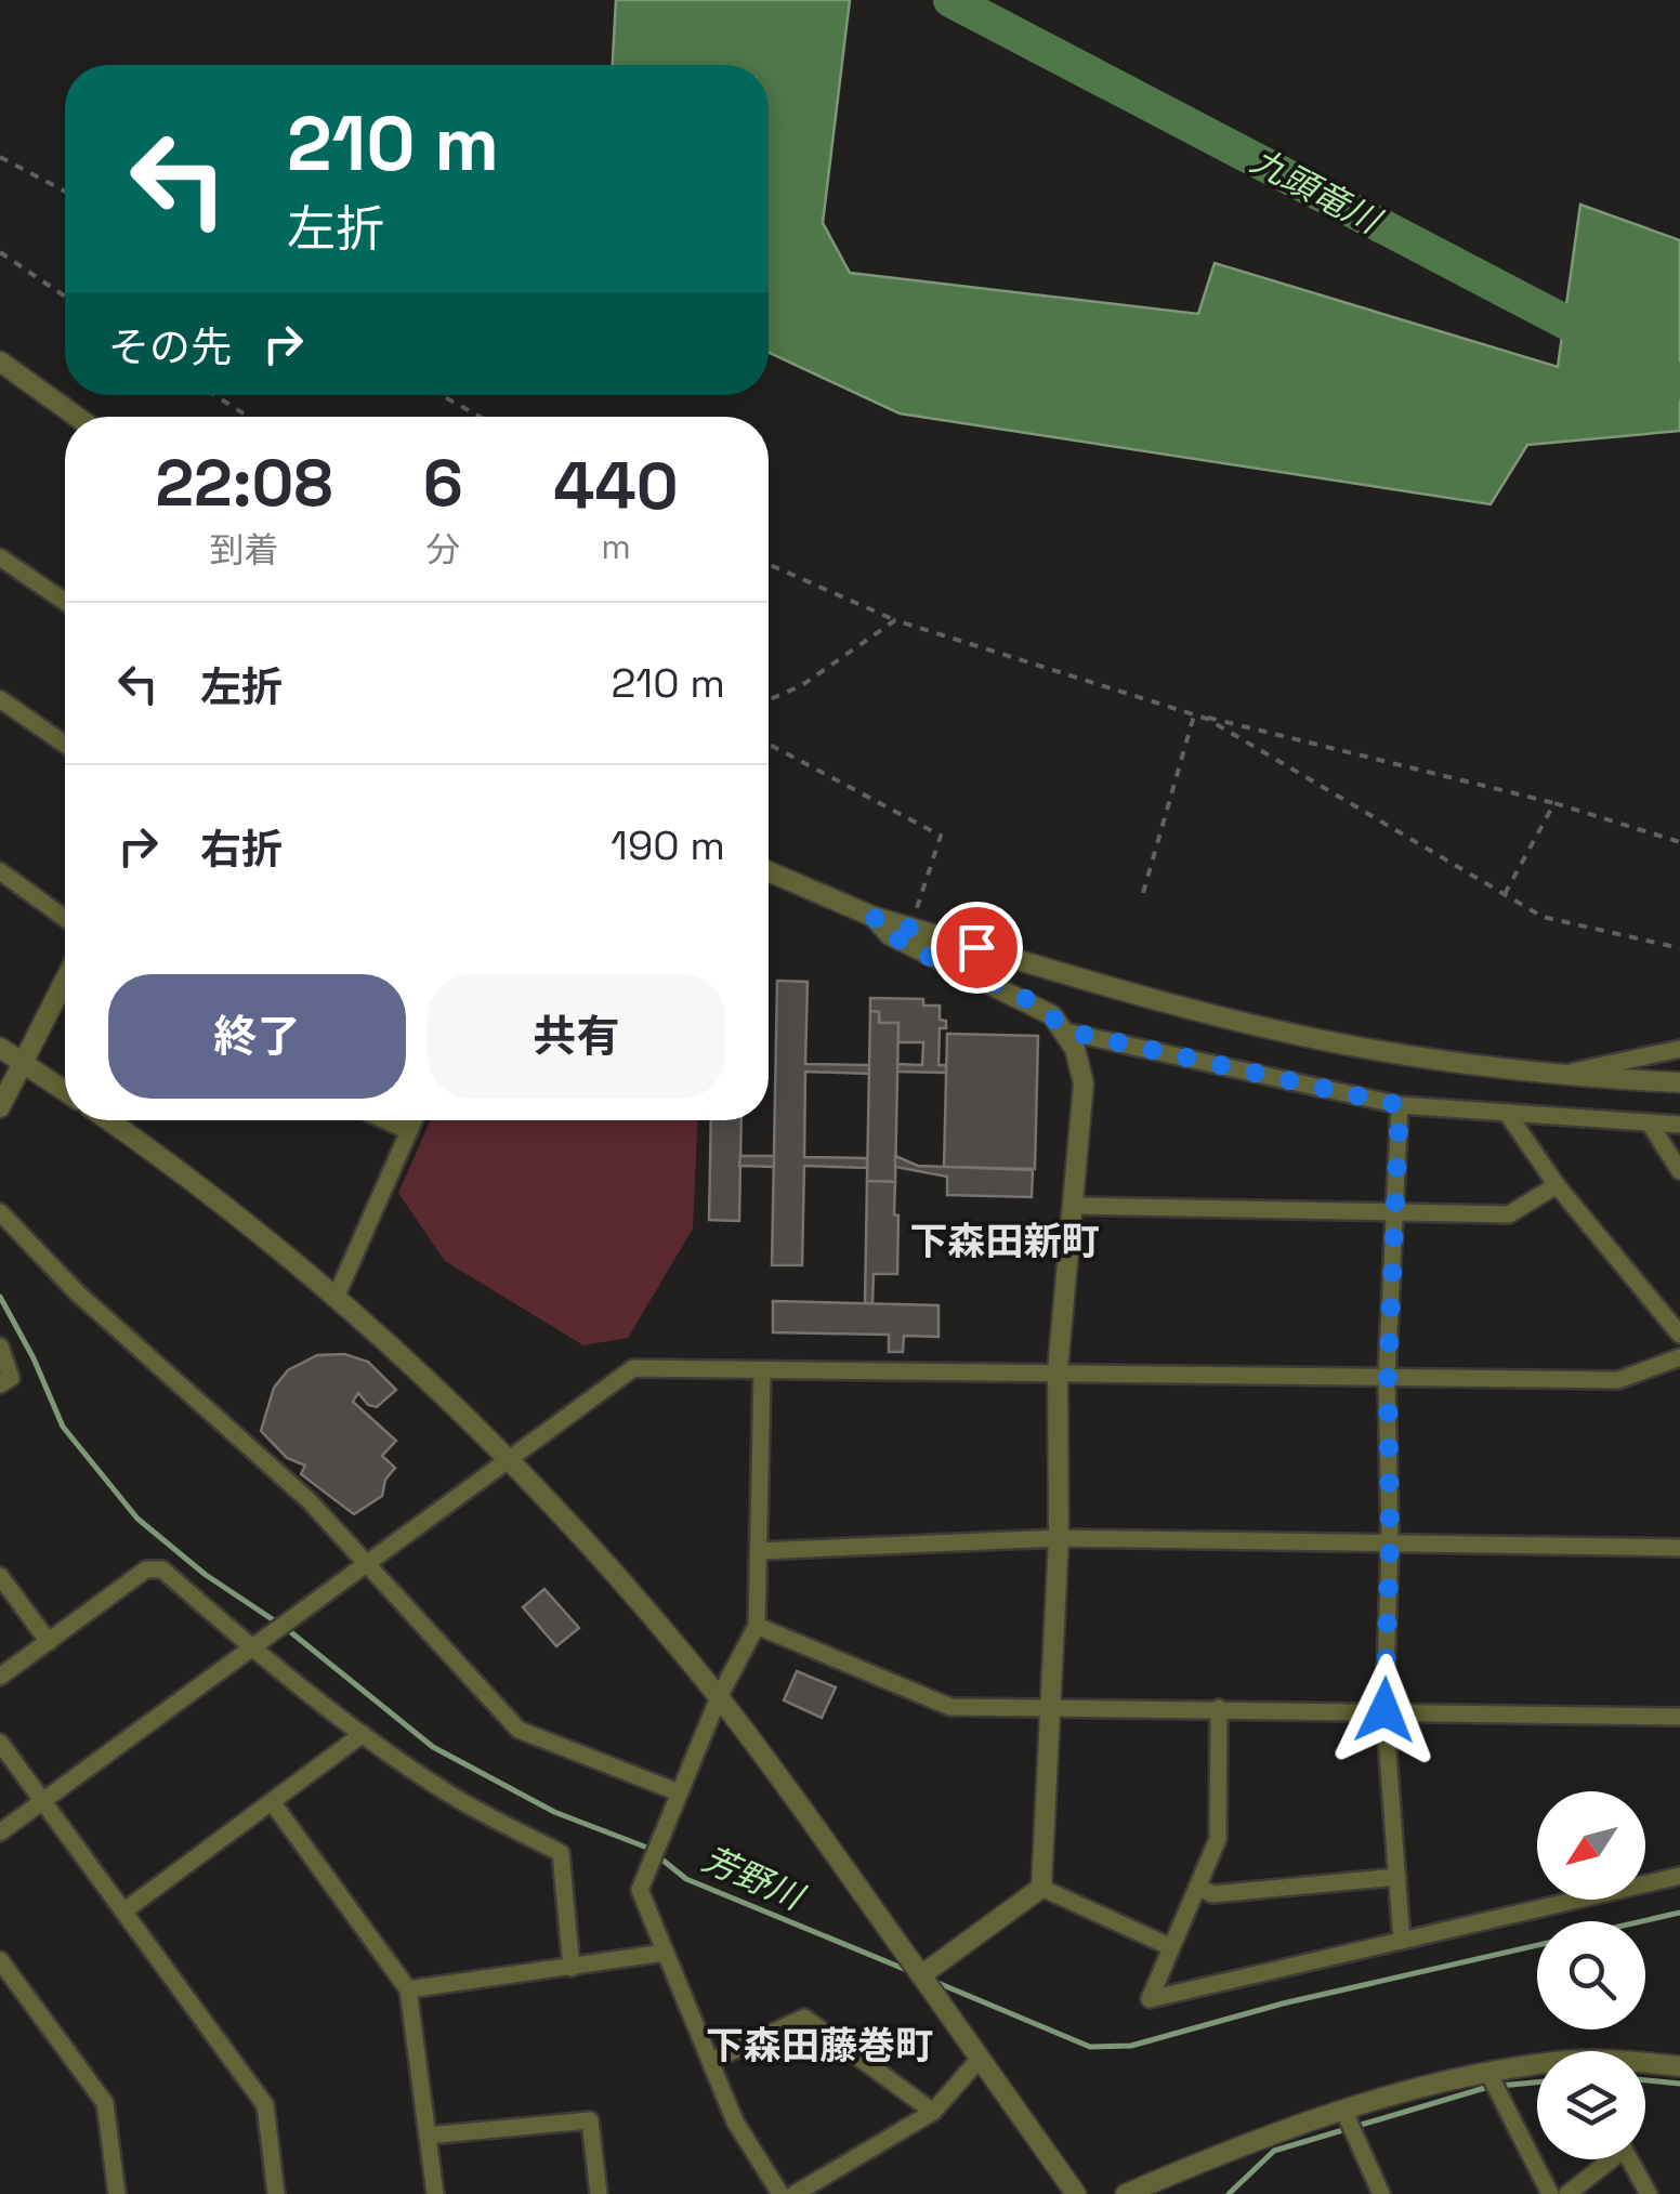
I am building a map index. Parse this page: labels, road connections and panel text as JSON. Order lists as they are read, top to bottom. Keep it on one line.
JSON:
{"districts":["下森田新町","下森田藤巻町"],"water":["九頭竜川","芳野川"],"north":"bottom left","page":{"turn":["210 m","左折"],"then":"その先","eta":["22:08","到着","6","分","440","m"],"list":[{"name":"左折","value":"210 m"},{"name":"右折","value":"190 m"}],"buttons":["終了","共有"]}}
